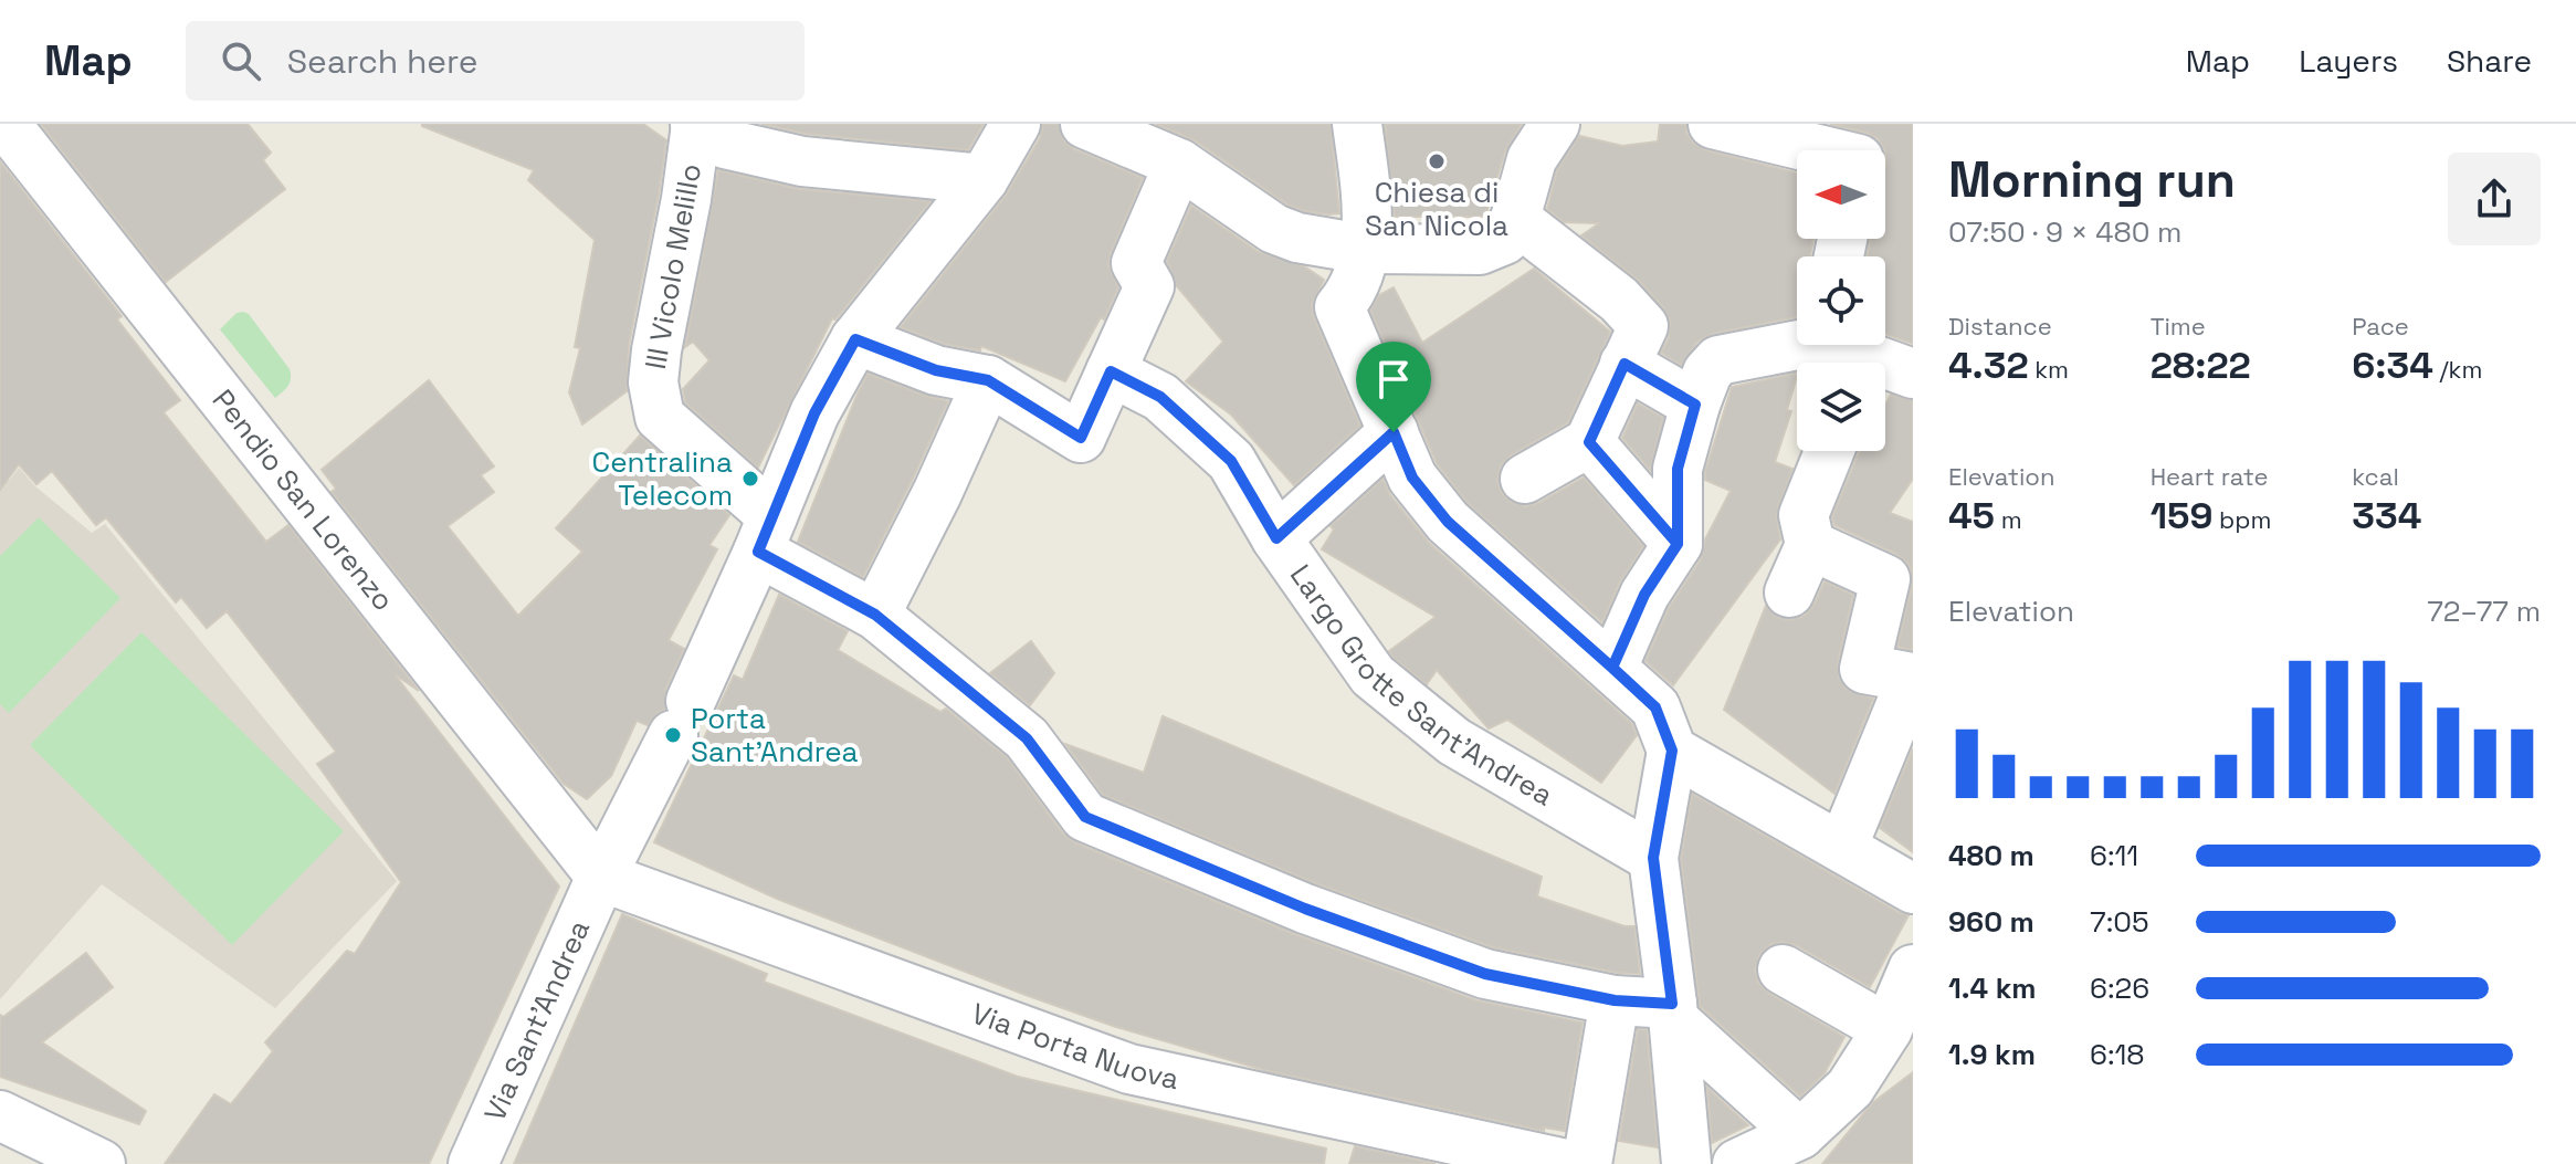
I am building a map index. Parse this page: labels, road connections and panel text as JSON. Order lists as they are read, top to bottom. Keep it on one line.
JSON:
{"streets":{"street":["III Vicolo Melillo","Pendio San Lorenzo","Largo Grotte Sant'Andrea","Via Sant'Andrea","Via Porta Nuova"]},"crossings":[["III Vicolo Melillo","Via Sant'Andrea"],["Pendio San Lorenzo","Via Sant'Andrea"],["Pendio San Lorenzo","Via Porta Nuova"],["Via Sant'Andrea","Via Porta Nuova"]],"places":["Chiesa di San Nicola","Centralina Telecom","Porta Sant'Andrea"],"north":"left","page":{"header":"Map","search":"Search here","nav":["Map","Layers","Share"],"heading":["Morning run","07:50 · 9 × 480 m"],"stats":[["Distance","4.32 km"],["Time","28:22"],["Pace","6:34 /km"],["Elevation","45 m"],["Heart rate","159 bpm"],["kcal","334"]],"chart":["Elevation","72–77 m"],"list":[{"name":"480 m","note":"6:11"},{"name":"960 m","note":"7:05"},{"name":"1.4 km","note":"6:26"},{"name":"1.9 km","note":"6:18"}]}}
